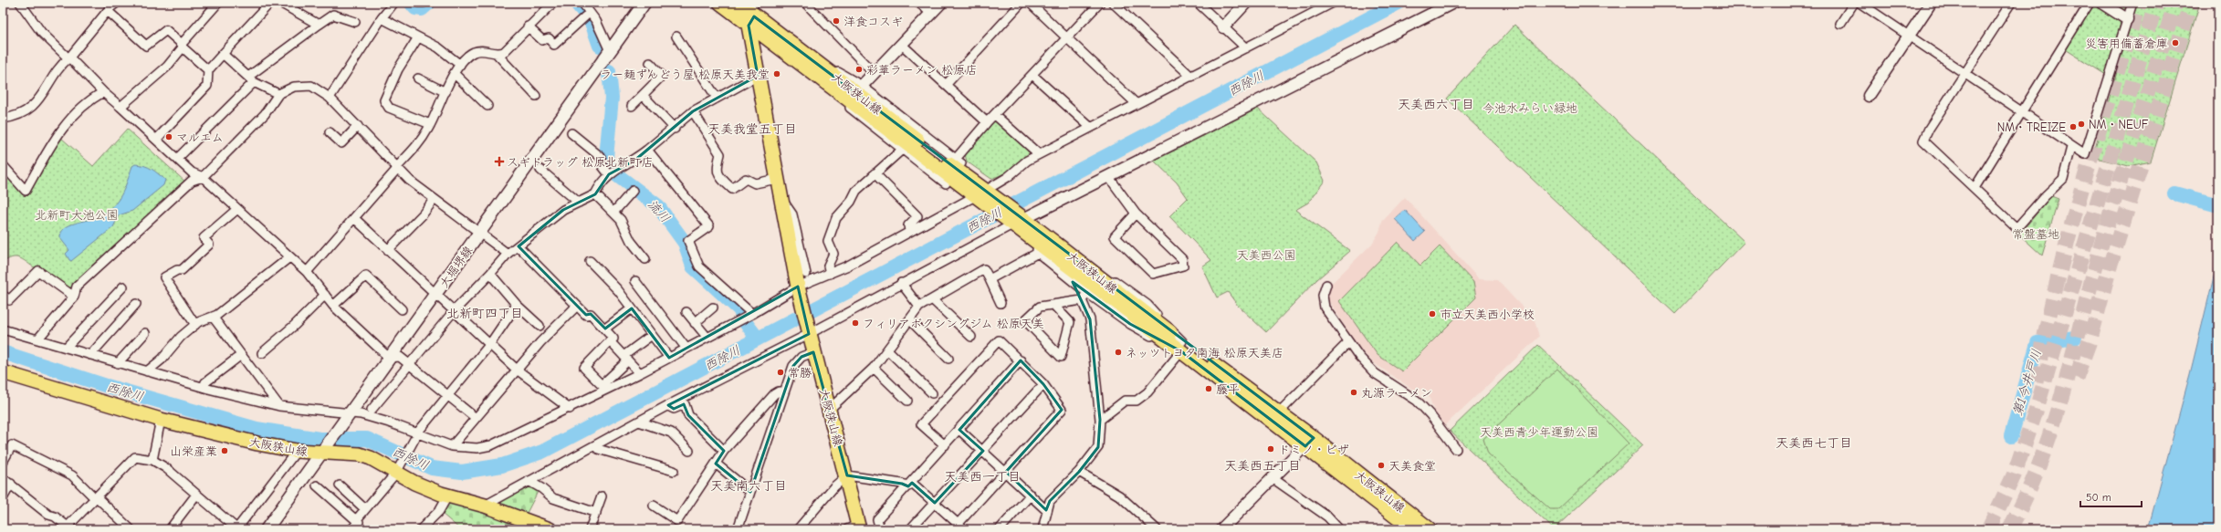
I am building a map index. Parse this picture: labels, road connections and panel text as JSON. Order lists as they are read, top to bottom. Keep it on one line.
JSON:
{"streets":{"main road":["大阪狭山線","大堀堺線"]},"crossings":[["大阪狭山線","大堀堺線"]],"districts":["天美西六丁目","天美我堂五丁目","北新町四丁目","天美西七丁目","天美西五丁目","天美西一丁目","天美南六丁目"],"water":["西除川","流川","第1今井戸川"],"parks":["今池水みらい緑地","北新町大池公園","常盤墓地","天美西公園","天美西青少年運動公園"],"places":{"other":["洋食コスギ","災害用備蓄倉庫","彩華ラーメン 松原店","ラー麺ずんどう屋 松原天美我堂","NM・NEUF","NM・TREIZE","マルエム","市立天美西小学校","フィリアボクシングジム 松原天美","ネッツトヨタ南海 松原天美店","常勝","藤平","丸源ラーメン","ドミノ・ピザ","山栄産業","天美食堂"],"health":["スギドラッグ 松原北新町店"]},"scale_bar":"50 m"}
